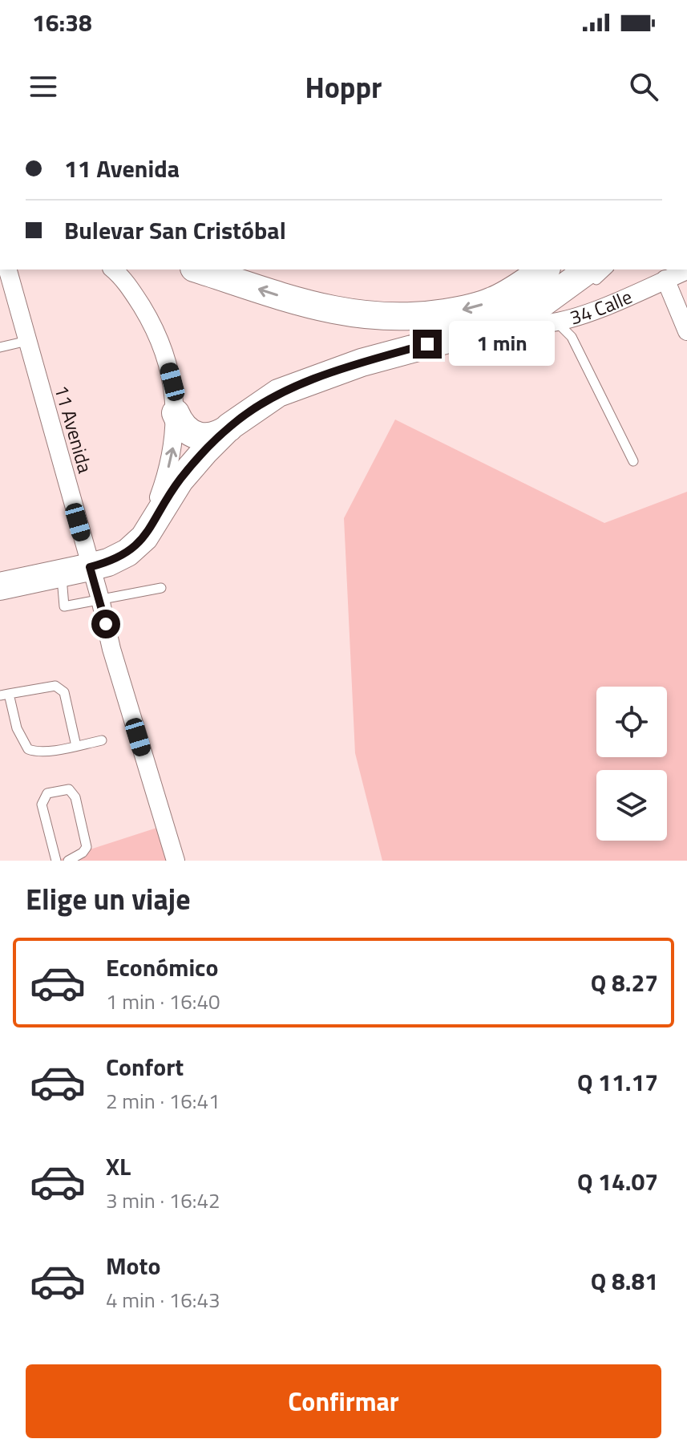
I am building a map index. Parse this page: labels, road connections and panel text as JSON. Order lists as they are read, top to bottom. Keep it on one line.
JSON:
{"streets":{"street":["34 Calle","11 Avenida"]},"page":{"status":"16:38","header":"Hoppr","banner":["11 Avenida","Bulevar San Cristóbal"],"bubble":"1 min","heading":"Elige un viaje","list":[{"name":"Económico","note":"1 min · 16:40","value":"Q 8.27"},{"name":"Confort","note":"2 min · 16:41","value":"Q 11.17"},{"name":"XL","note":"3 min · 16:42","value":"Q 14.07"},{"name":"Moto","note":"4 min · 16:43","value":"Q 8.81"}],"buttons":"Confirmar"}}
